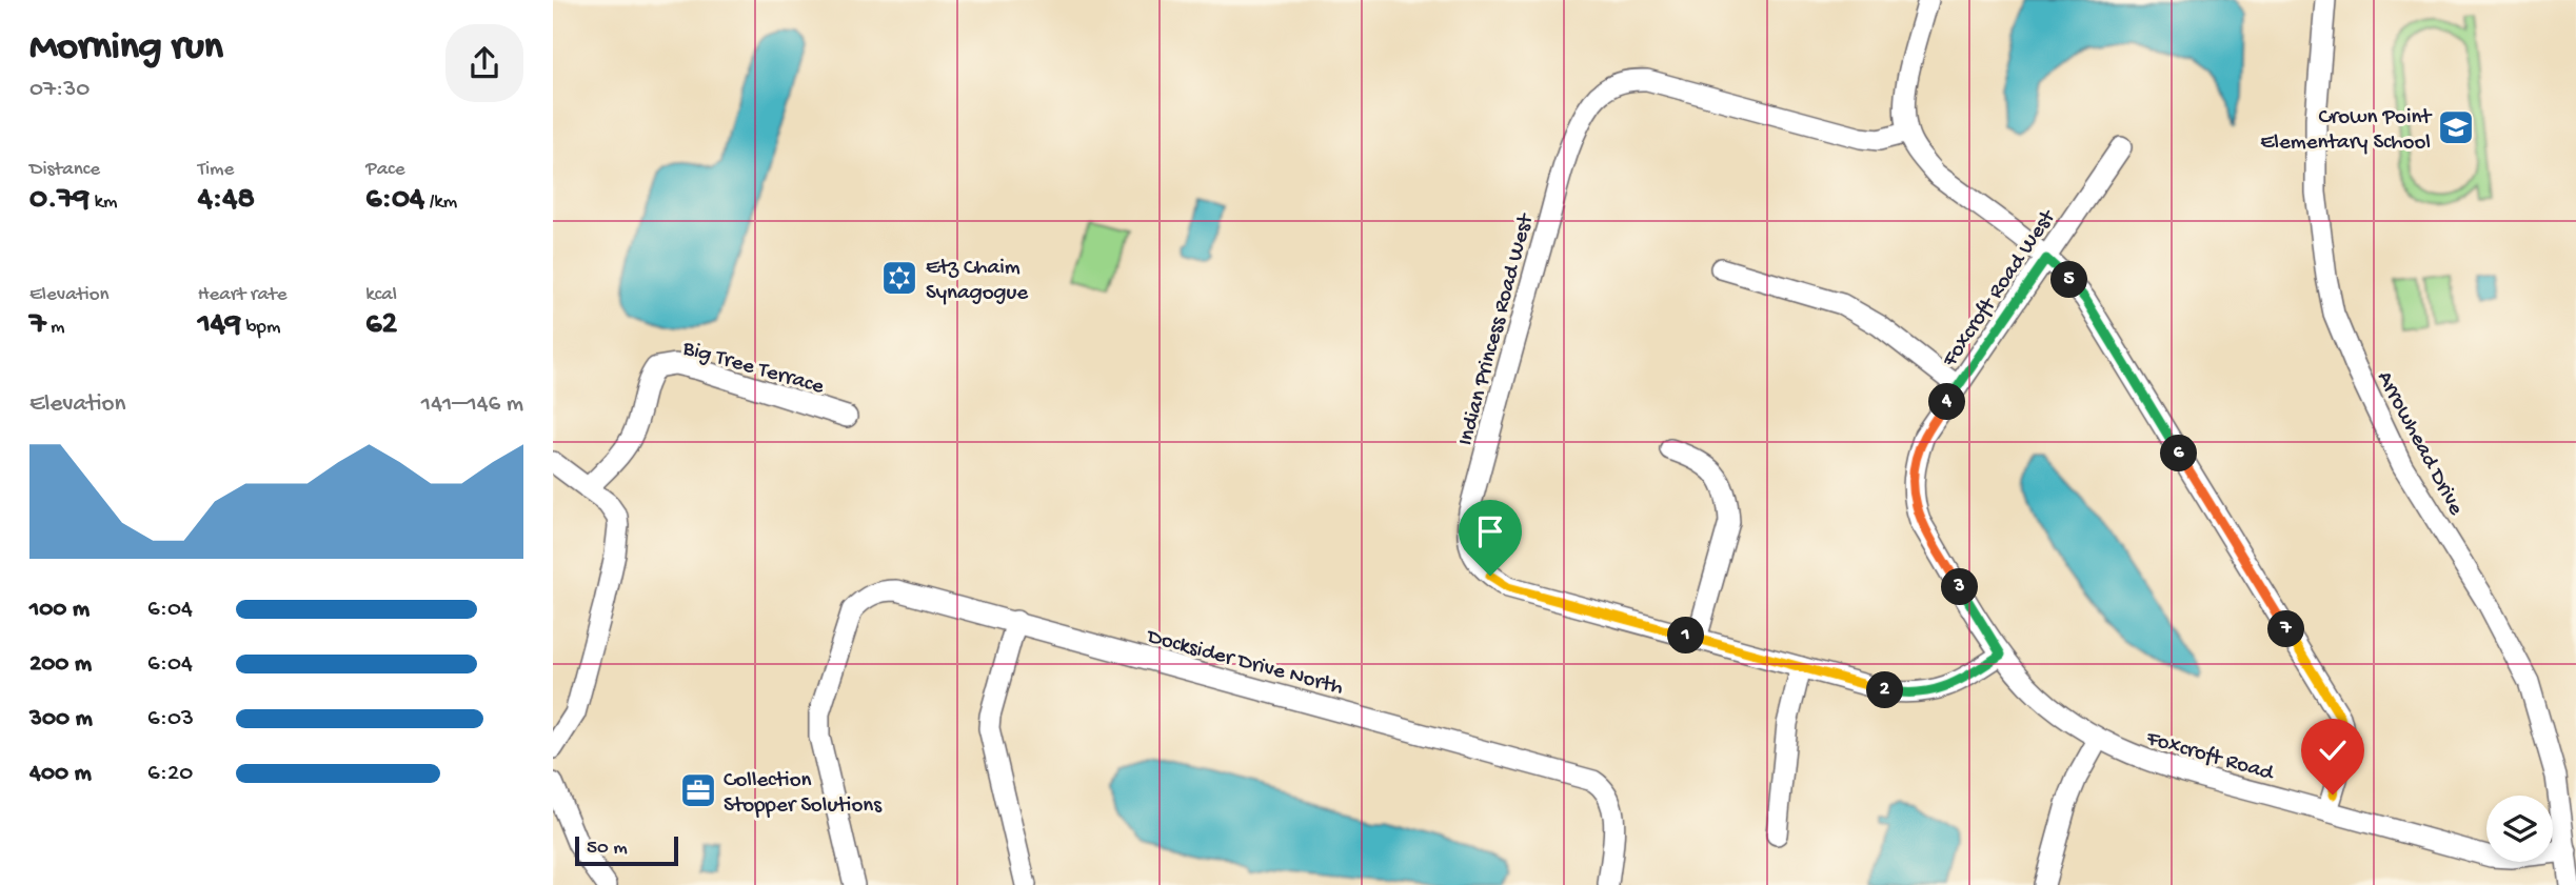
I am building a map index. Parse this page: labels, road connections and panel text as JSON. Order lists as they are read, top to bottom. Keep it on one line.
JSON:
{"streets":{"street":["Foxcroft Road West","Indian Princess Road West","Big Tree Terrace","Arrowhead Drive","Docksider Drive North","Foxcroft Road"]},"crossings":[["Foxcroft Road West","Foxcroft Road"],["Arrowhead Drive","Foxcroft Road"]],"places":{"school or university":["Crown Point Elementary School"],"synagogue":["Etz Chaim Synagogue"],"office":["Collection Stopper Solutions"]},"scale_bar":"50 m","page":{"heading":["Morning run","07:30"],"stats":[["Distance","0.79 km"],["Time","4:48"],["Pace","6:04 /km"],["Elevation","7 m"],["Heart rate","149 bpm"],["kcal","62"]],"pins":["5","4","6","3","7","1","2"],"chart":["Elevation","141–146 m"],"list":[{"name":"100 m","note":"6:04"},{"name":"200 m","note":"6:04"},{"name":"300 m","note":"6:03"},{"name":"400 m","note":"6:20"}],"scale":"50 m"}}
